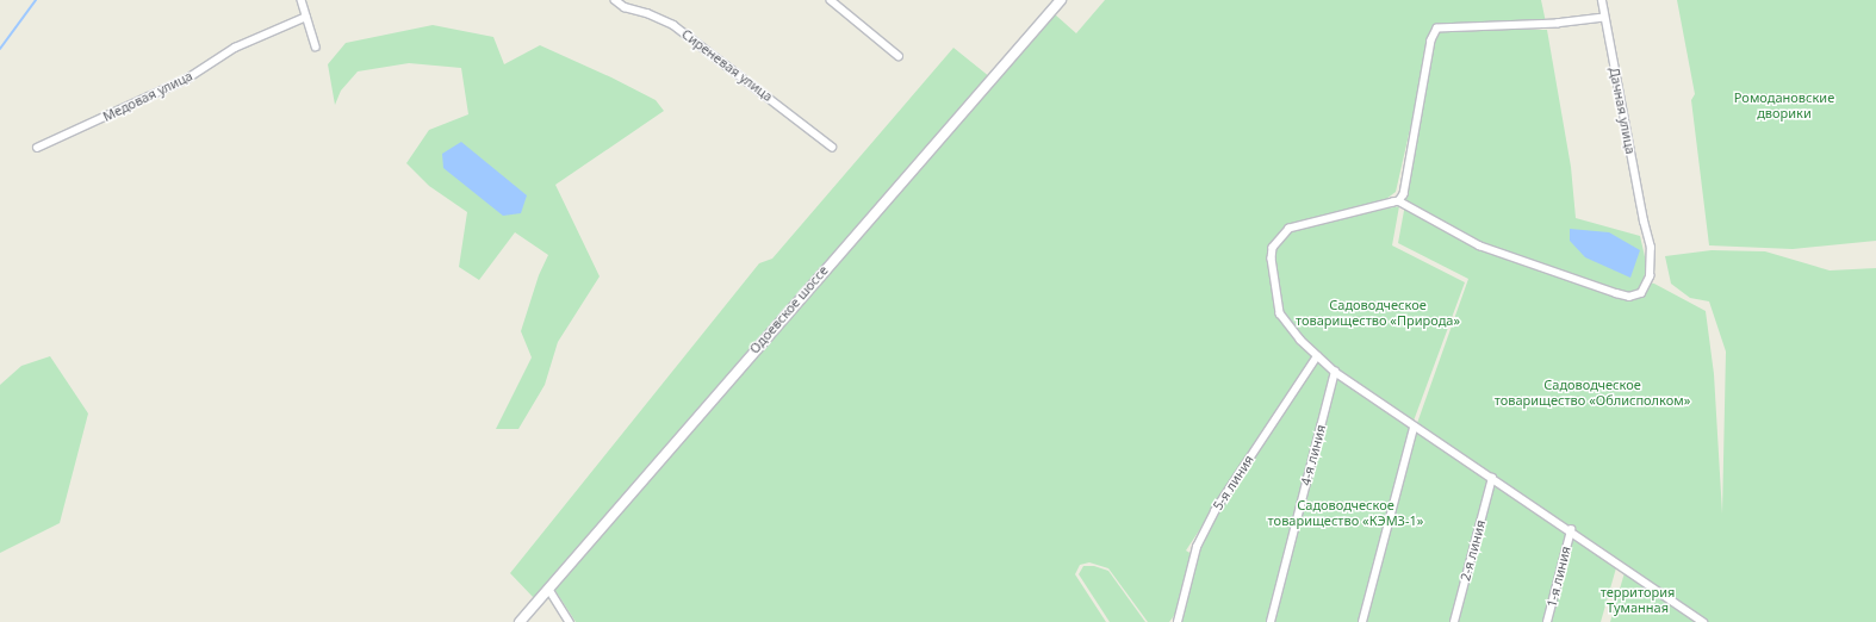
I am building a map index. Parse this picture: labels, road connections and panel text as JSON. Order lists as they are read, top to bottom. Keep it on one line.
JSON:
{"streets":{"main road":["Одоевское шоссе"],"street":["Сиреневая улица","Медовая улица","Дачная улица","4-я линия","5-я линия","2-я линия","1-я линия"]},"parks":["Ромодановские дворики","Садоводческое товарищество «Природа»","Садоводческое товарищество «Облисполком»","Садоводческое товарищество «КЭМЗ-1»","территория Туманная"]}
